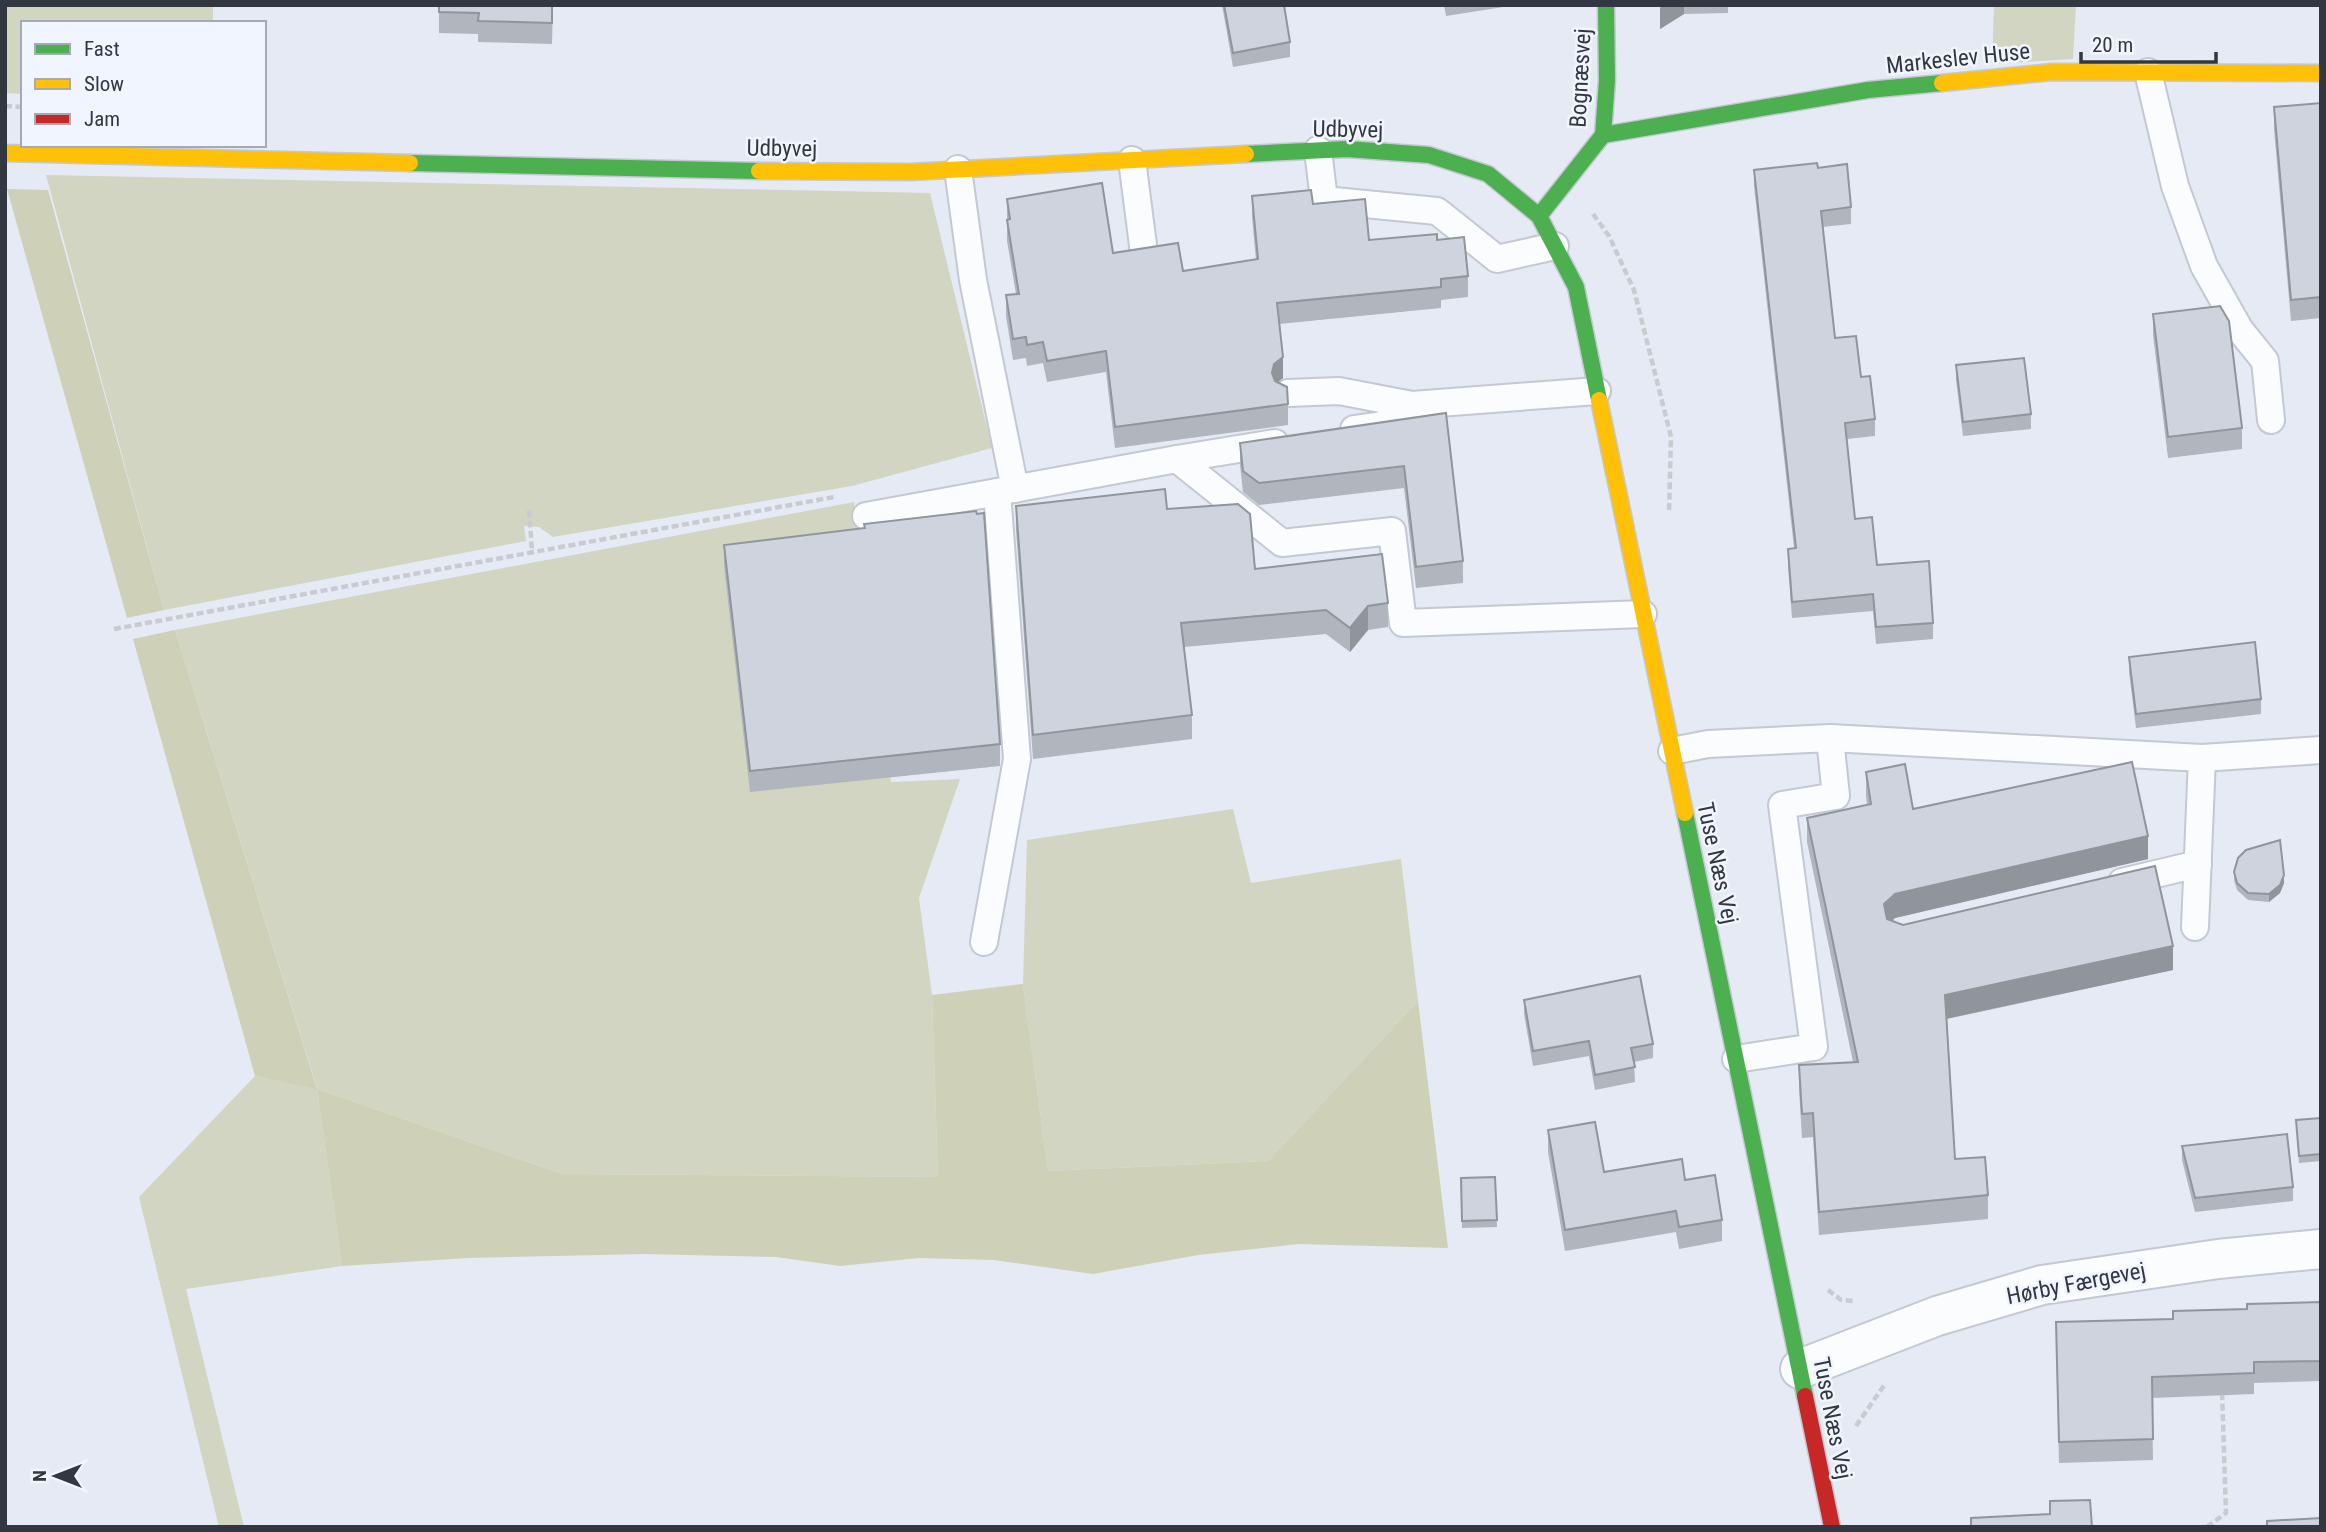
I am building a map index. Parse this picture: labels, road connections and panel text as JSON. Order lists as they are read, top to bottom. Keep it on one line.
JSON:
{"streets":{"street":["Markeslev Huse","Bognæsvej","Udbyvej","Tuse Næs Vej","Hørby Færgevej"]},"crossings":[["Markeslev Huse","Bognæsvej"],["Bognæsvej","Udbyvej"],["Bognæsvej","Tuse Næs Vej"],["Udbyvej","Tuse Næs Vej"],["Tuse Næs Vej","Hørby Færgevej"]],"legend":["Fast","Slow","Jam"],"scale_bar":"20 m","north":"left"}
